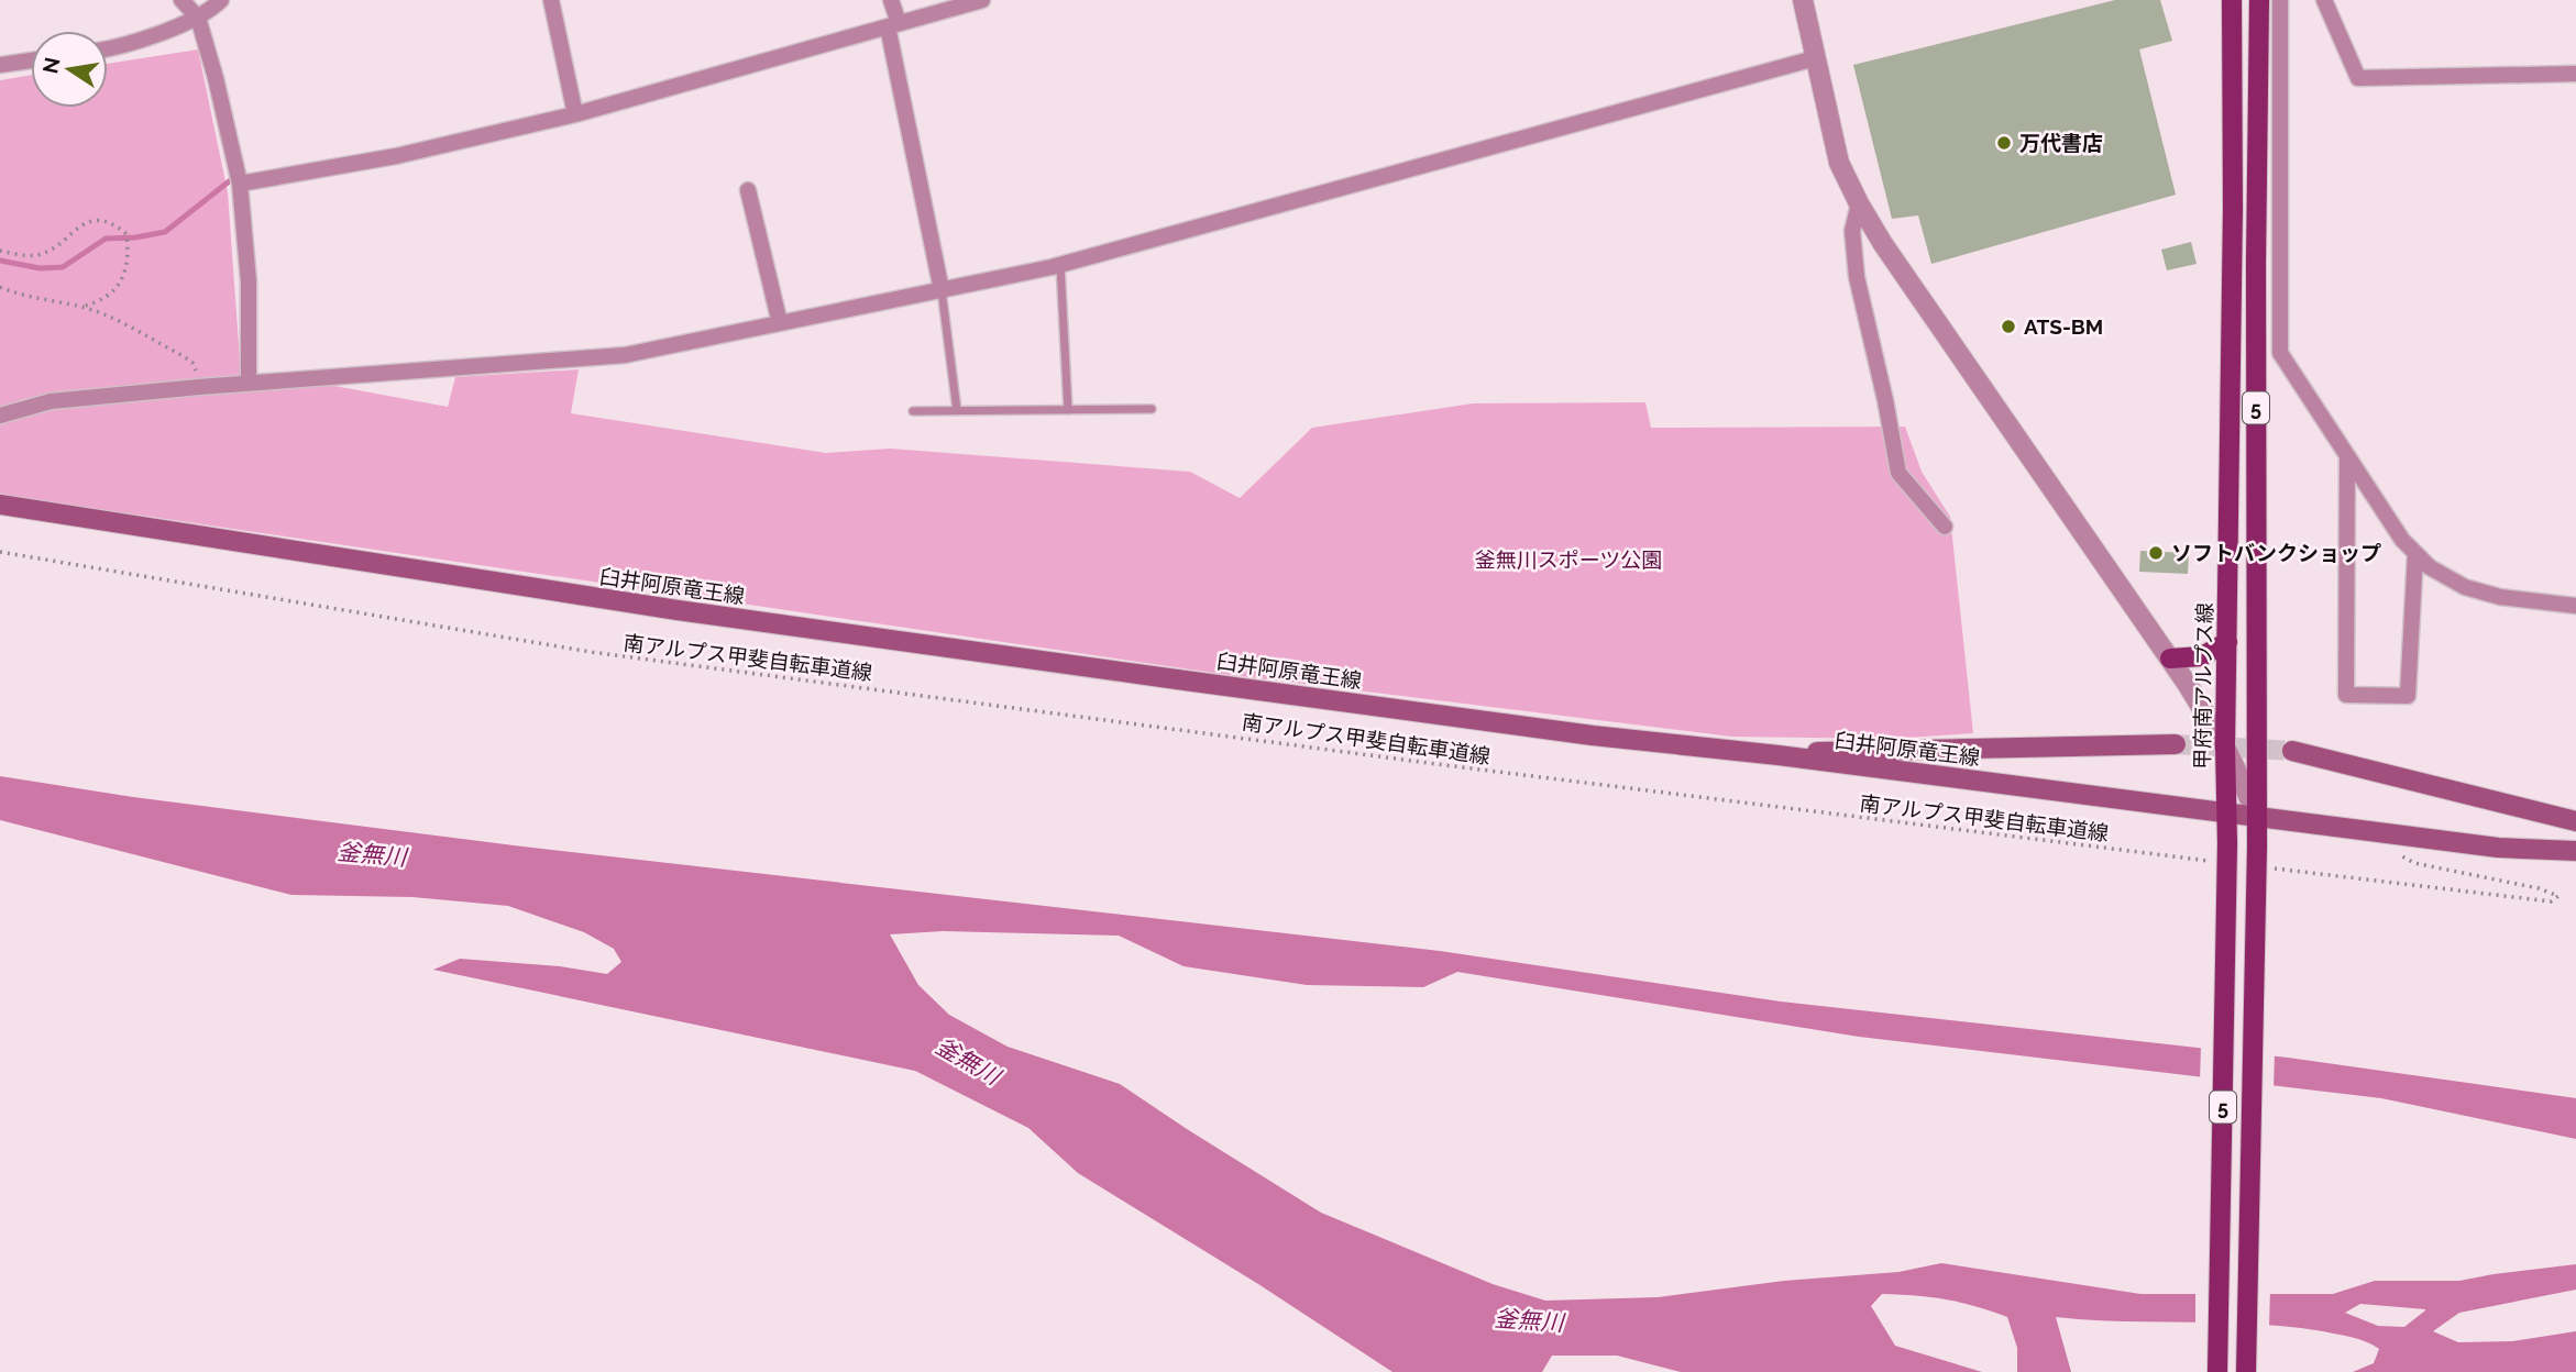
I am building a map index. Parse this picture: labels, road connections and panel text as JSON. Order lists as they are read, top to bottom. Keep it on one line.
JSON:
{"streets":{"main road":["5","臼井阿原竜王線","甲府南アルプス線"],"path":["南アルプス甲斐自転車道線"]},"crossings":[["5","臼井阿原竜王線"],["臼井阿原竜王線","甲府南アルプス線"]],"water":["釜無川"],"parks":["釜無川スポーツ公園"],"places":["万代書店","ATS-BM","ソフトバンクショップ"],"north":"left"}
